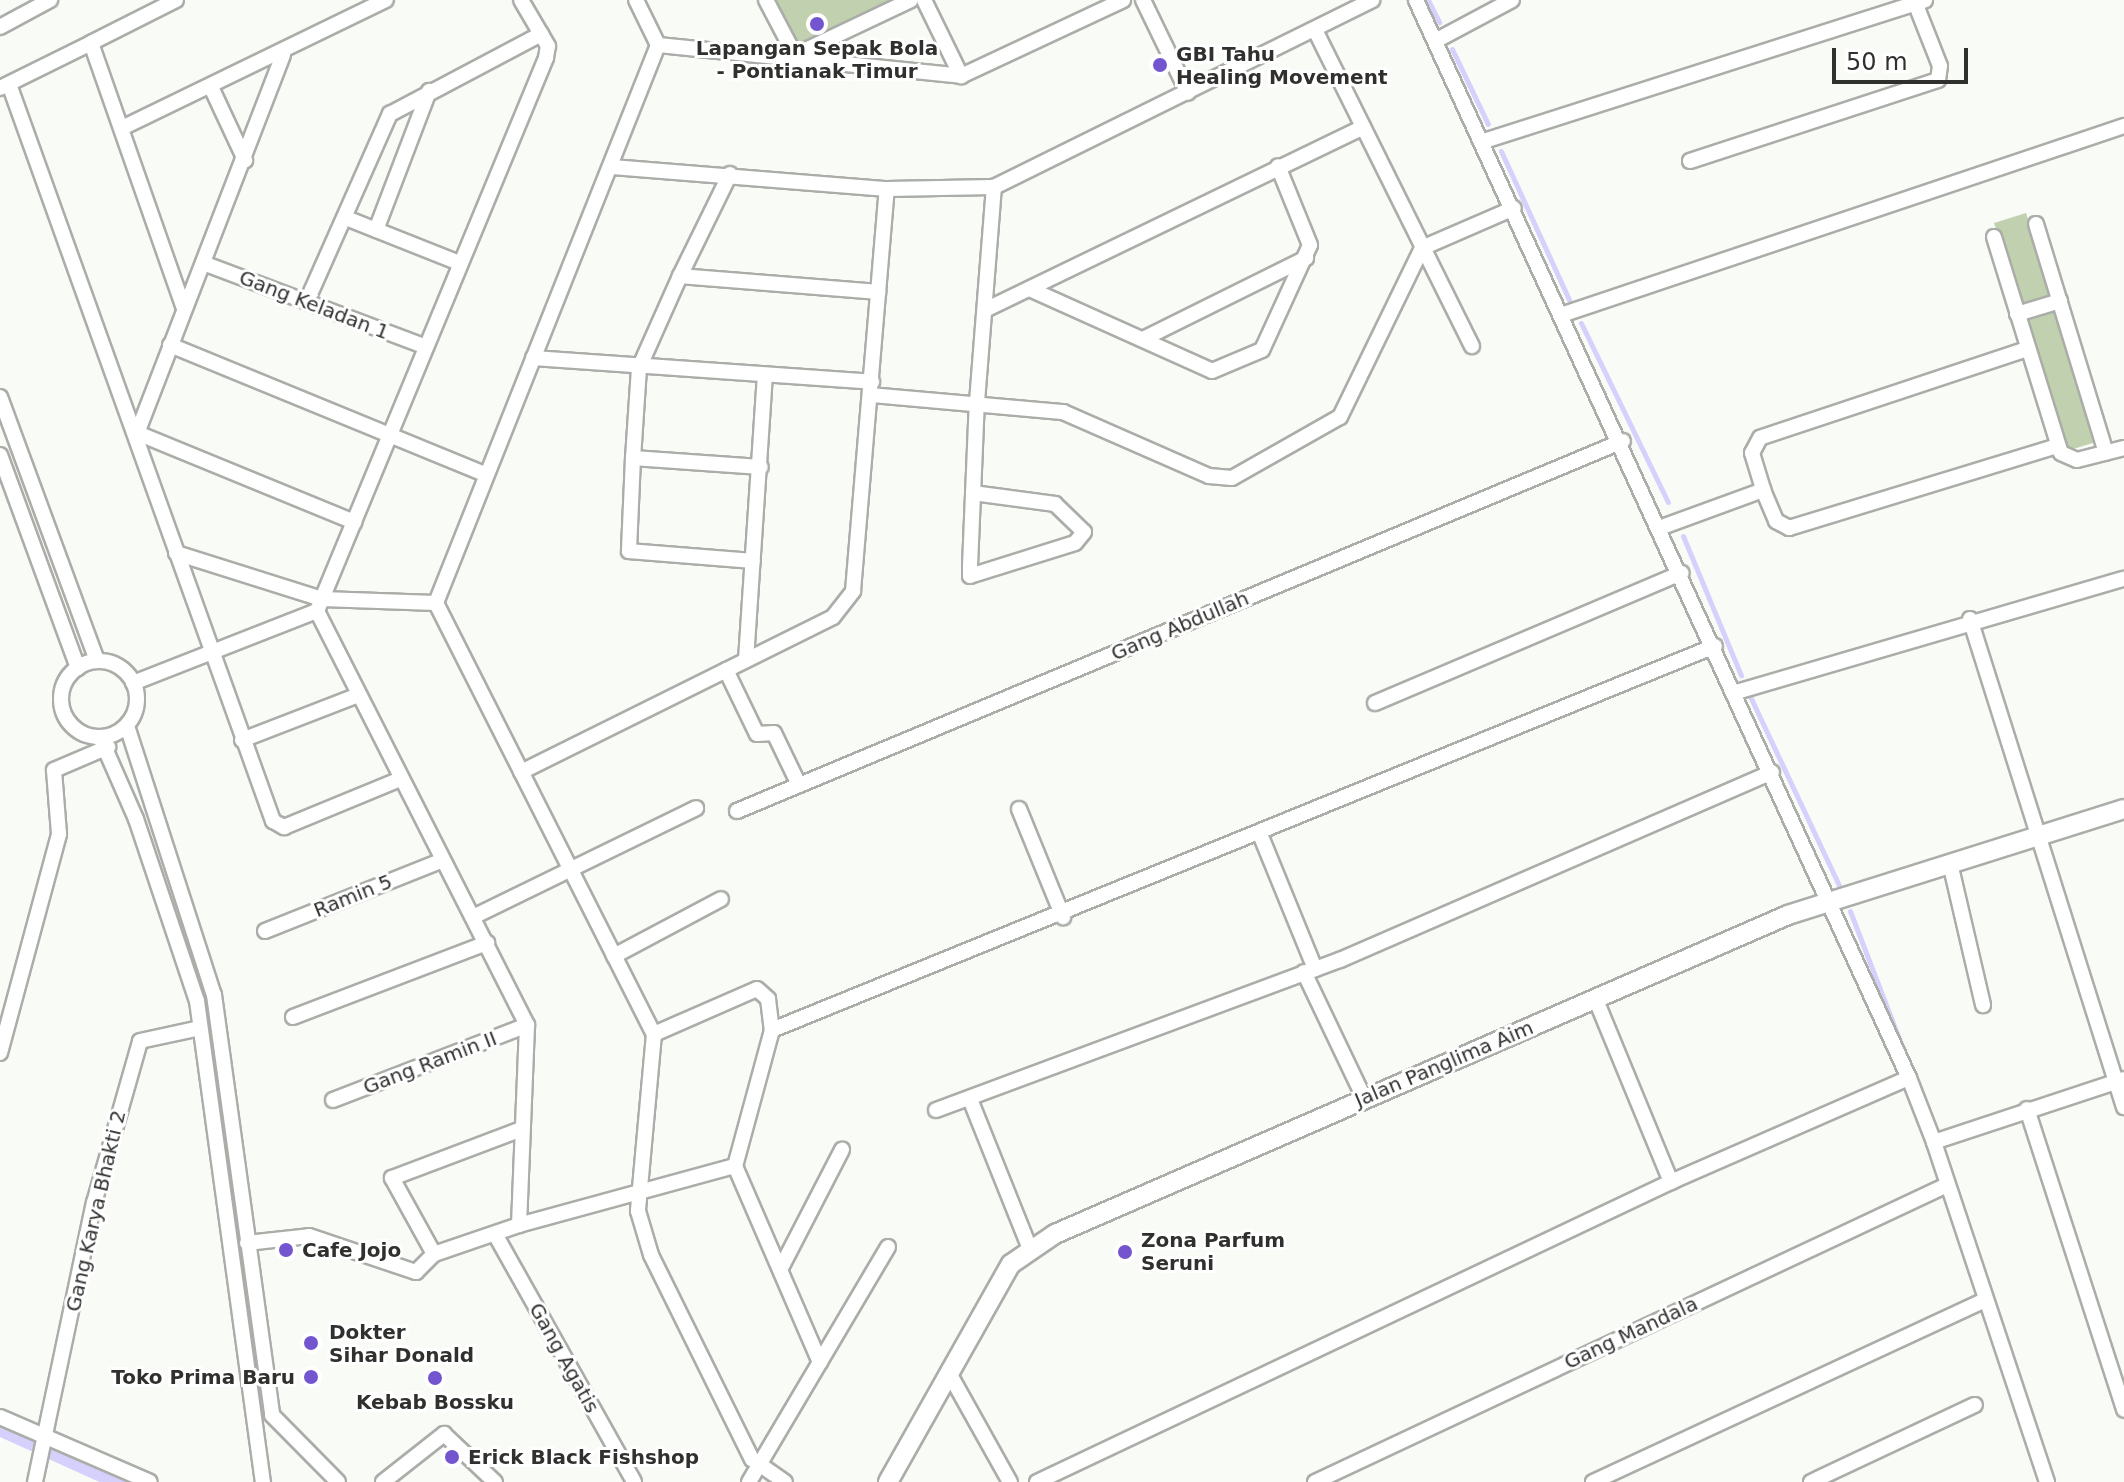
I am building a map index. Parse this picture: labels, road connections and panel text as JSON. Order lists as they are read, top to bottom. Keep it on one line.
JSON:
{"streets":{"street":["Gang Keladan 1","Gang Abdullah","Ramin 5","Gang Ramin II","Jalan Panglima Aim","Gang Karya Bhakti 2","Gang Mandala","Gang Agatis"]},"places":["Lapangan Sepak Bola - Pontianak Timur","GBI Tahu Healing Movement","Cafe Jojo","Zona Parfum Seruni","Dokter Sihar Donald","Toko Prima Baru","Kebab Bossku","Erick Black Fishshop"],"scale_bar":"50 m"}
